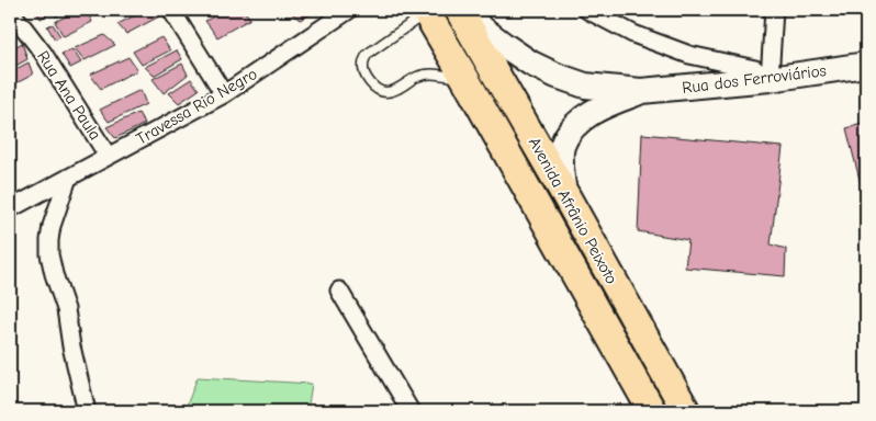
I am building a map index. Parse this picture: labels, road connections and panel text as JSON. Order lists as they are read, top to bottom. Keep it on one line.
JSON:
{"streets":{"main road":["Rua dos Ferroviários","Avenida Afrânio Peixoto"],"street":["Rua Ana Paula","Travessa Rio Negro"]},"crossings":[["Rua dos Ferroviários","Avenida Afrânio Peixoto"],["Rua Ana Paula","Travessa Rio Negro"]]}
